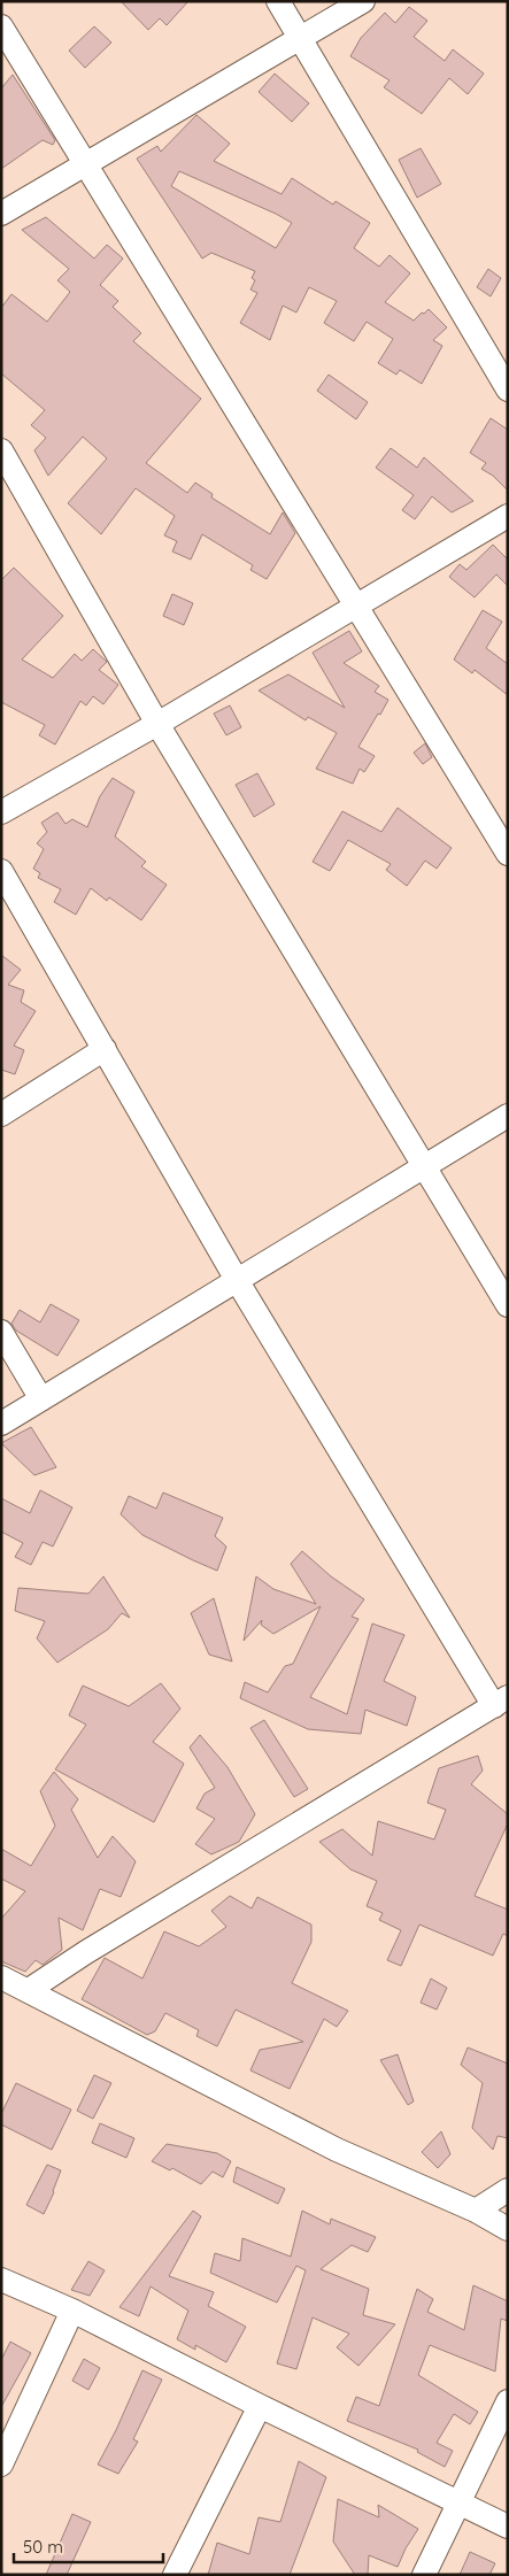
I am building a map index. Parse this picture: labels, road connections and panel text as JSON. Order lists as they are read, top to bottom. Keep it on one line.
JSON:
{"scale_bar":"50 m"}
